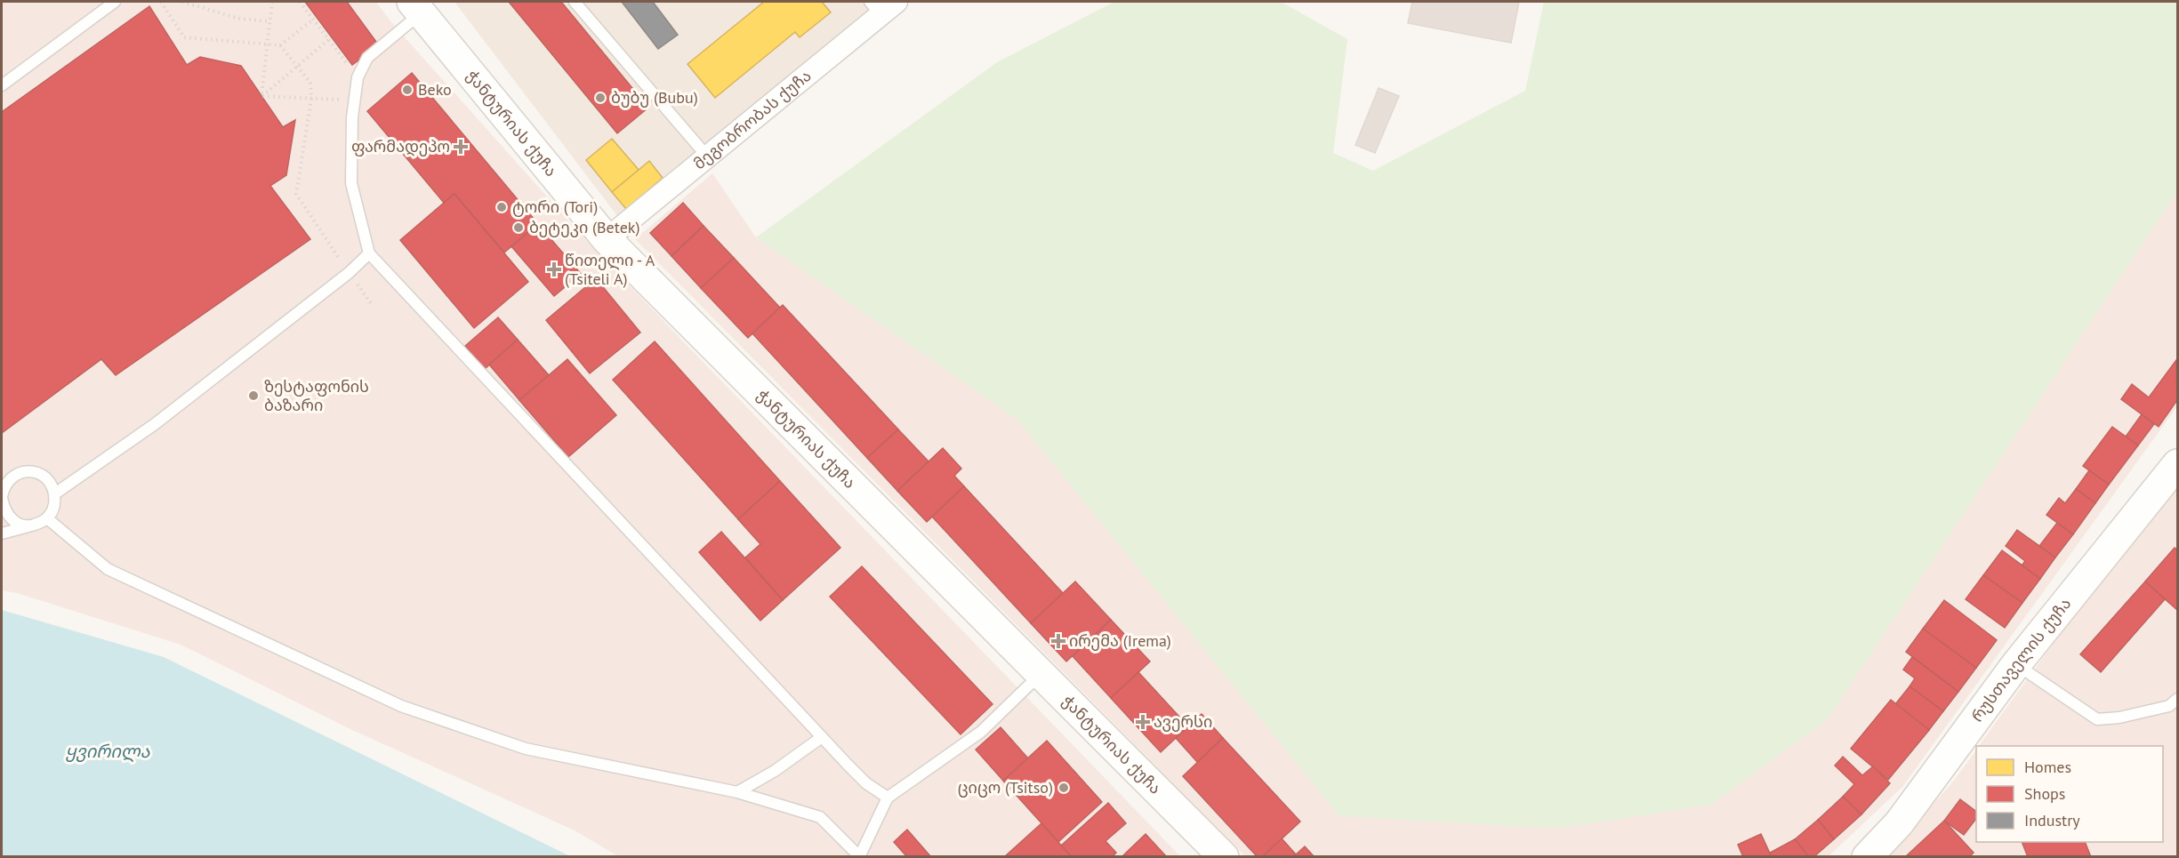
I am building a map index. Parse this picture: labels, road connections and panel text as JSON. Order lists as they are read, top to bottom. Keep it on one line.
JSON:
{"streets":{"street":["მეგობრობას ქუჩა","ჭანტურიას ქუჩა","რუსთაველის ქუჩა"]},"crossings":[["მეგობრობას ქუჩა","ჭანტურიას ქუჩა"]],"water":["ყვირილა"],"places":{"other":["Beko","ბუბუ (Bubu)","ტორი (Tori)","ბეტეკი (Betek)","ზესტაფონის ბაზარი","ციცო (Tsitso)"],"health":["ფარმადეპო","წითელი - A (Tsiteli A)","ირემა (Irema)","ავერსი"]},"legend":["Homes","Shops","Industry"]}
